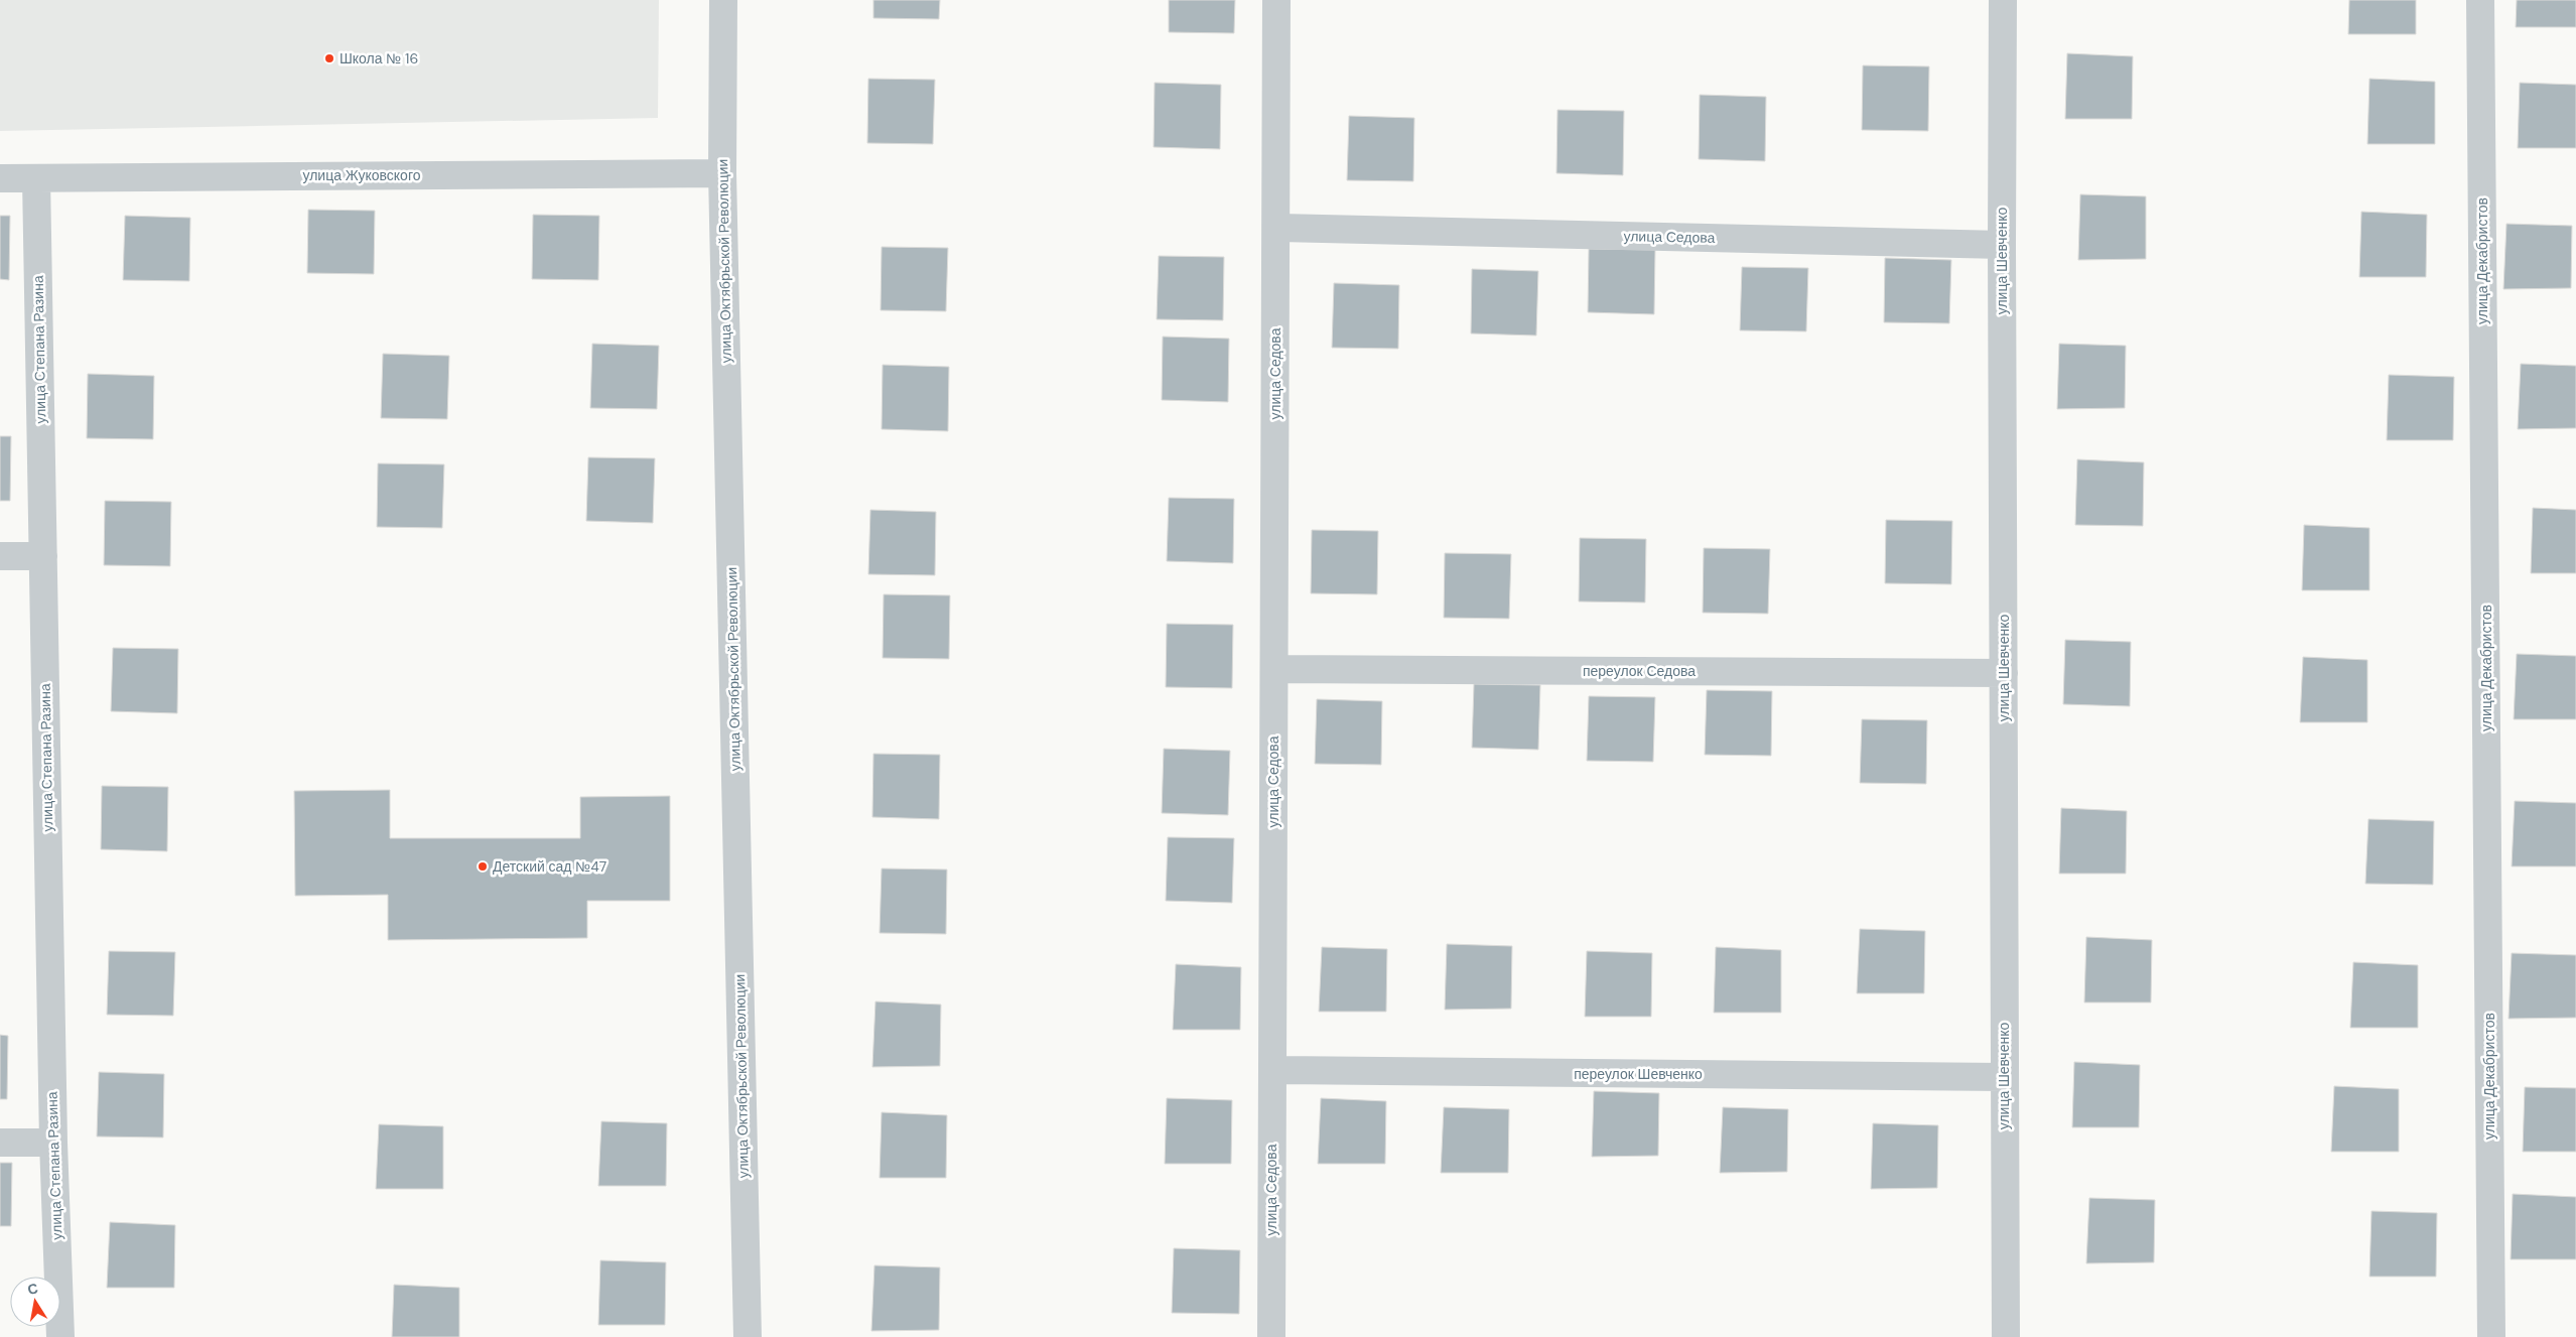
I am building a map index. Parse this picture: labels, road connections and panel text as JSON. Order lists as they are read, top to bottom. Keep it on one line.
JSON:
{"streets":{"street":["улица Жуковского","улица Седова","улица Октябрьской Революции","улица Шевченко","улица Декабристов","улица Степана Разина","переулок Седова","переулок Шевченко"]},"crossings":[["улица Жуковского","улица Октябрьской Революции"],["улица Жуковского","улица Степана Разина"],["улица Седова","улица Шевченко"],["улица Седова","переулок Седова"],["улица Седова","переулок Шевченко"],["улица Шевченко","переулок Седова"],["улица Шевченко","переулок Шевченко"]],"places":["Школа № 16","Детский сад №47"],"north":"top"}
